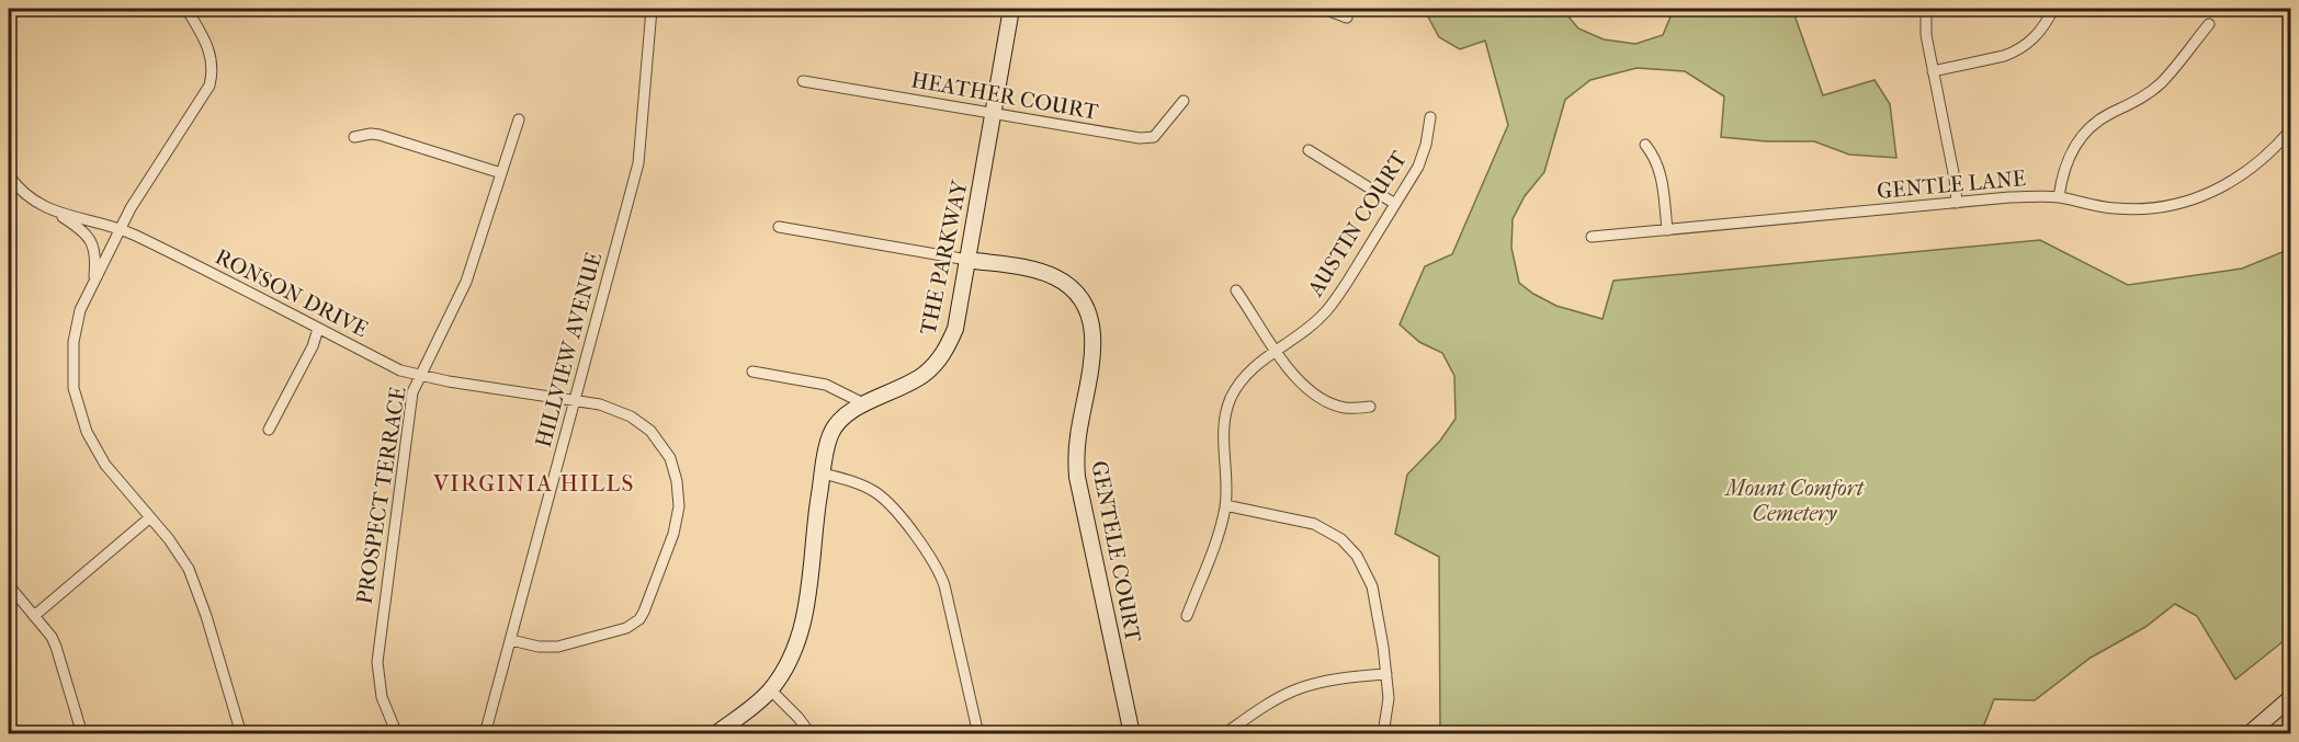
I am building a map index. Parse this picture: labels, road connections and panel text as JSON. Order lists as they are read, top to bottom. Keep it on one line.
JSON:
{"streets":{"street":["HEATHER COURT","GENTLE LANE","AUSTIN COURT","THE PARKWAY","RONSON DRIVE","HILLVIEW AVENUE","PROSPECT TERRACE","GENTELE COURT"]},"crossings":[["HEATHER COURT","THE PARKWAY"],["THE PARKWAY","GENTELE COURT"],["RONSON DRIVE","HILLVIEW AVENUE"],["RONSON DRIVE","PROSPECT TERRACE"]],"districts":["VIRGINIA HILLS"],"parks":["Mount Comfort Cemetery"]}
